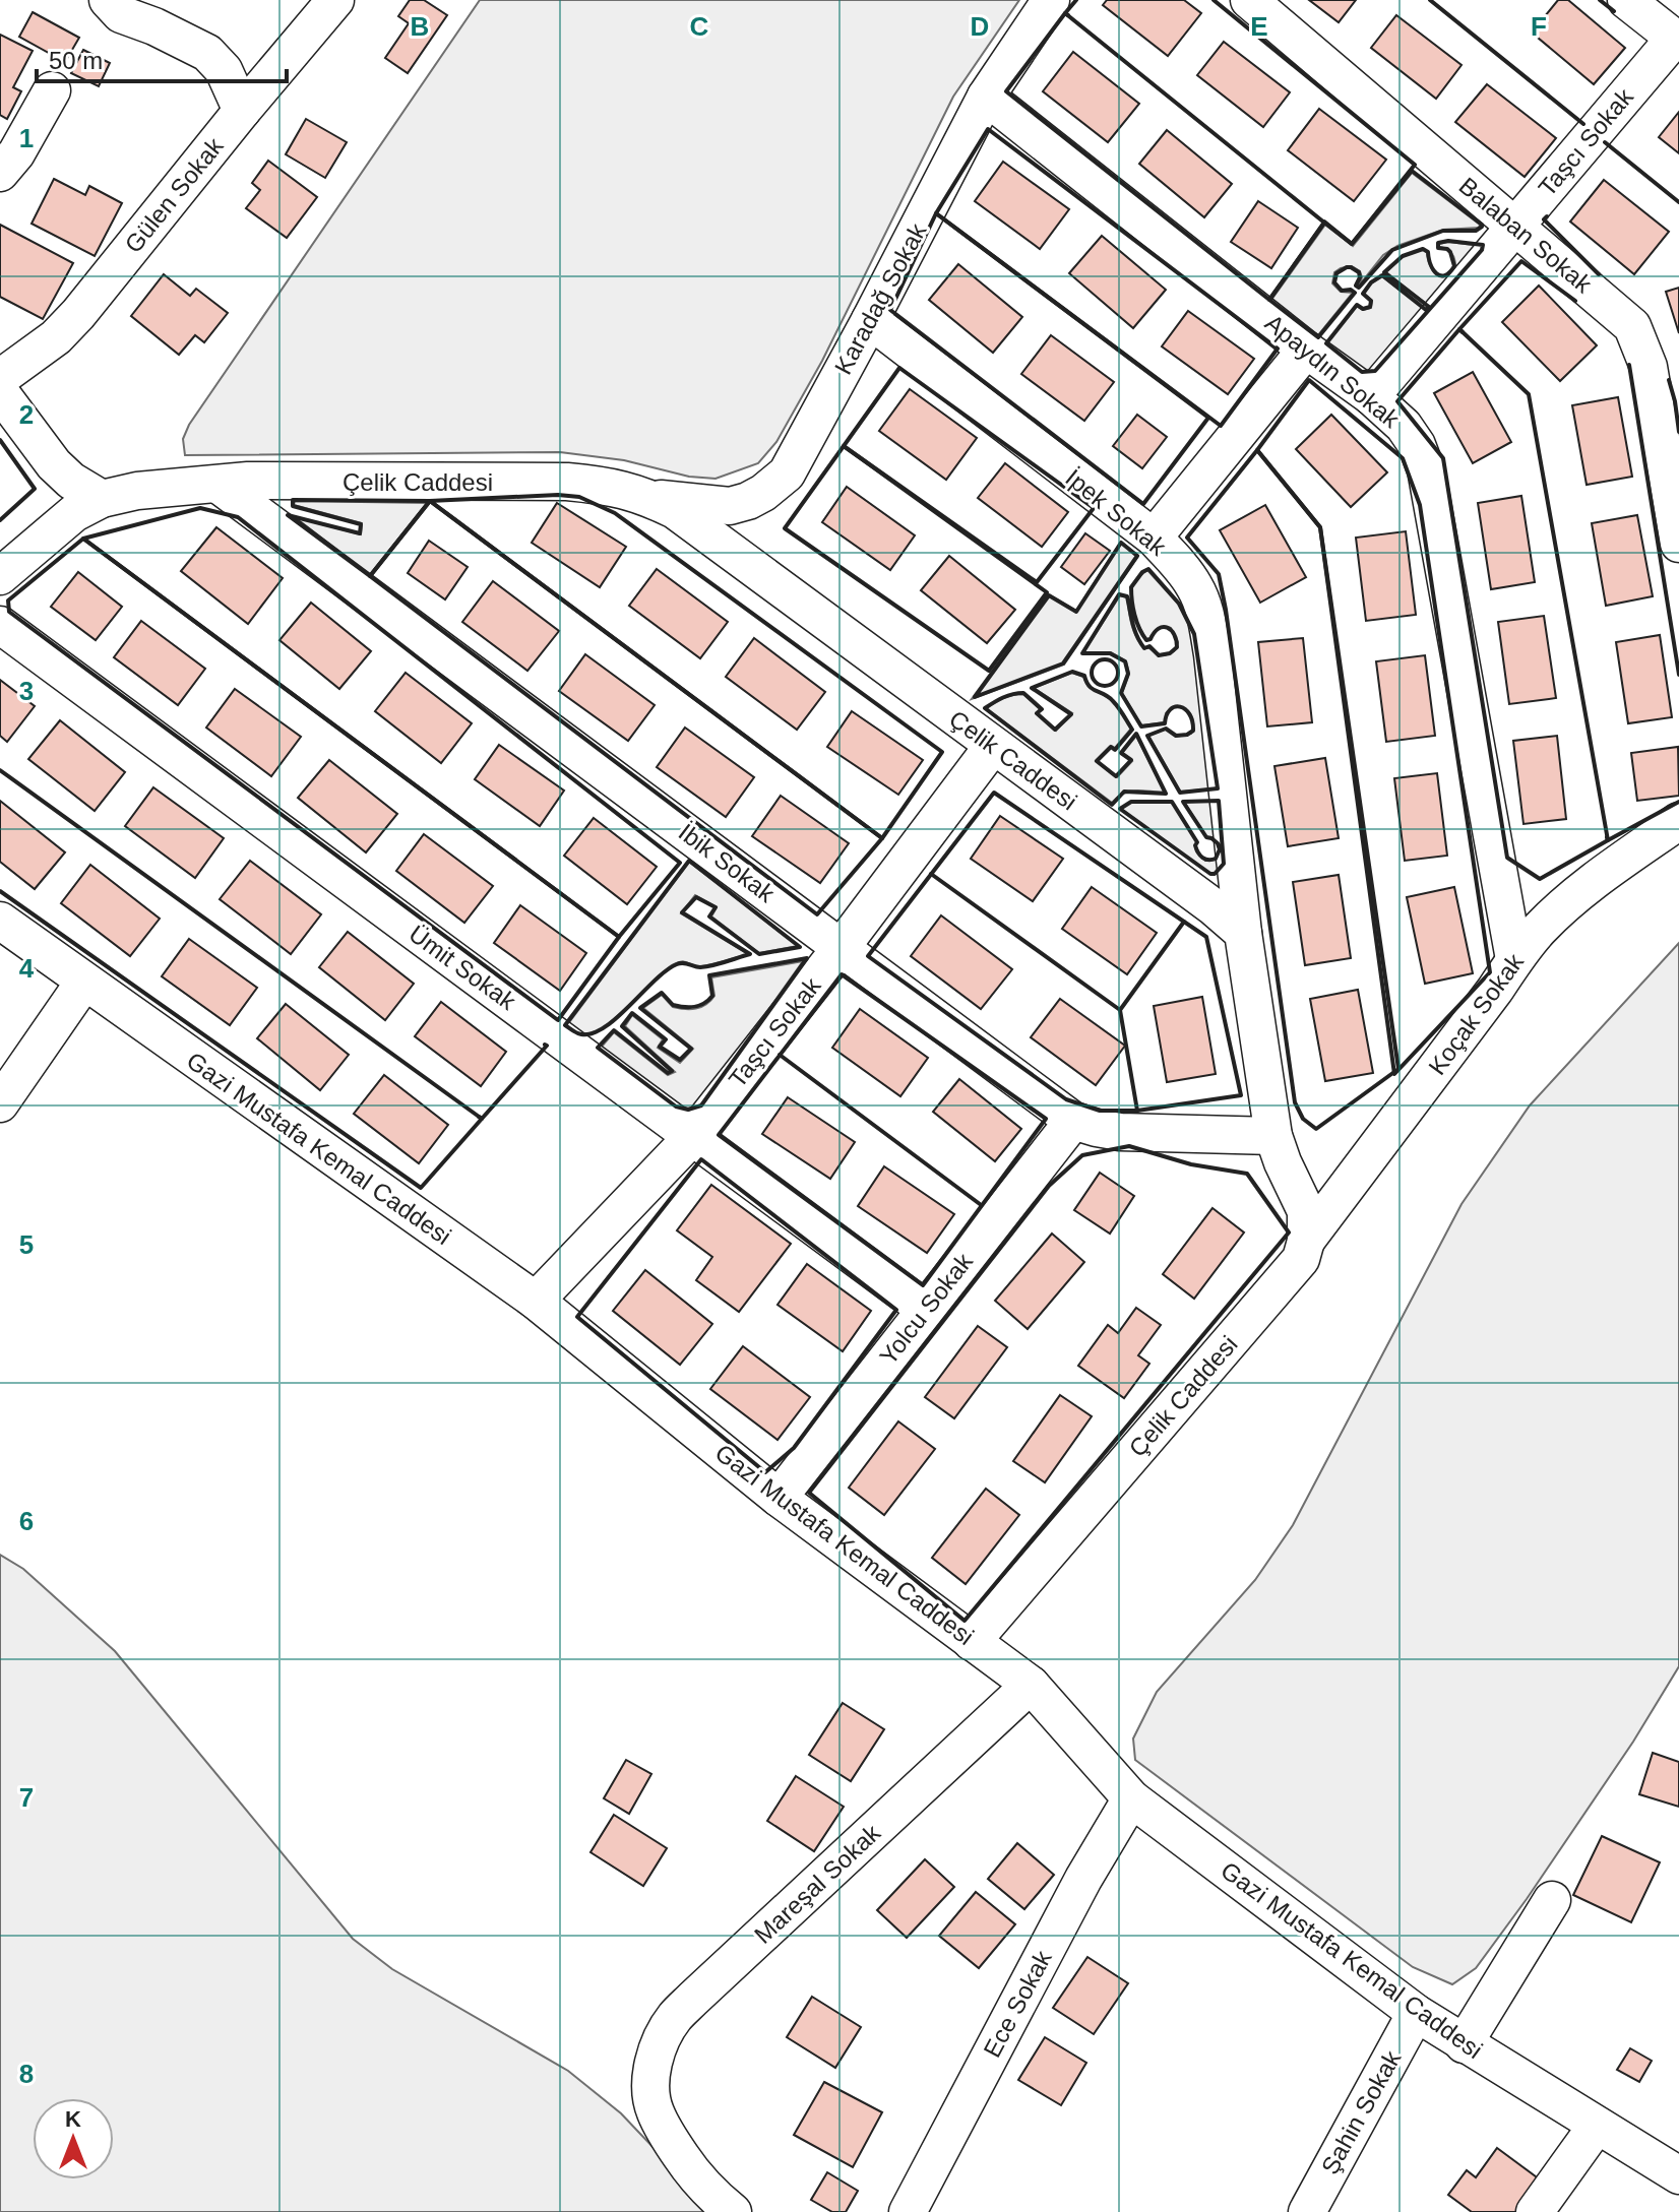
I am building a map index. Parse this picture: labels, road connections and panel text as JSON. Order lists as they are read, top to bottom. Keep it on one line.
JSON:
{"streets":{"street":["Taşcı Sokak","Gülen Sokak","Balaban Sokak","Karadağ Sokak","Apaydın Sokak","Çelik Caddesi","İpek Sokak","İbik Sokak","Ümit Sokak","Koçak Sokak","Gazi Mustafa Kemal Caddesi","Yolcu Sokak","Mareşal Sokak","Ece Sokak","Şahin Sokak"]},"crossings":[["Taşcı Sokak","Balaban Sokak"],["Taşcı Sokak","Apaydın Sokak"],["Taşcı Sokak","Çelik Caddesi"],["Taşcı Sokak","İbik Sokak"],["Taşcı Sokak","Ümit Sokak"],["Taşcı Sokak","Gazi Mustafa Kemal Caddesi"],["Karadağ Sokak","Apaydın Sokak"],["Karadağ Sokak","Çelik Caddesi"],["Karadağ Sokak","İpek Sokak"],["Apaydın Sokak","Koçak Sokak"],["Çelik Caddesi","İpek Sokak"],["Çelik Caddesi","İbik Sokak"],["Çelik Caddesi","Koçak Sokak"],["Çelik Caddesi","Gazi Mustafa Kemal Caddesi"],["İbik Sokak","Yolcu Sokak"],["Ümit Sokak","Yolcu Sokak"],["Gazi Mustafa Kemal Caddesi","Yolcu Sokak"],["Gazi Mustafa Kemal Caddesi","Mareşal Sokak"],["Gazi Mustafa Kemal Caddesi","Ece Sokak"],["Gazi Mustafa Kemal Caddesi","Şahin Sokak"]],"scale_bar":"50 m","north":"top","grid":{"columns":["B","C","D","E","F"],"rows":["1","2","3","4","5","6","7","8"]}}
